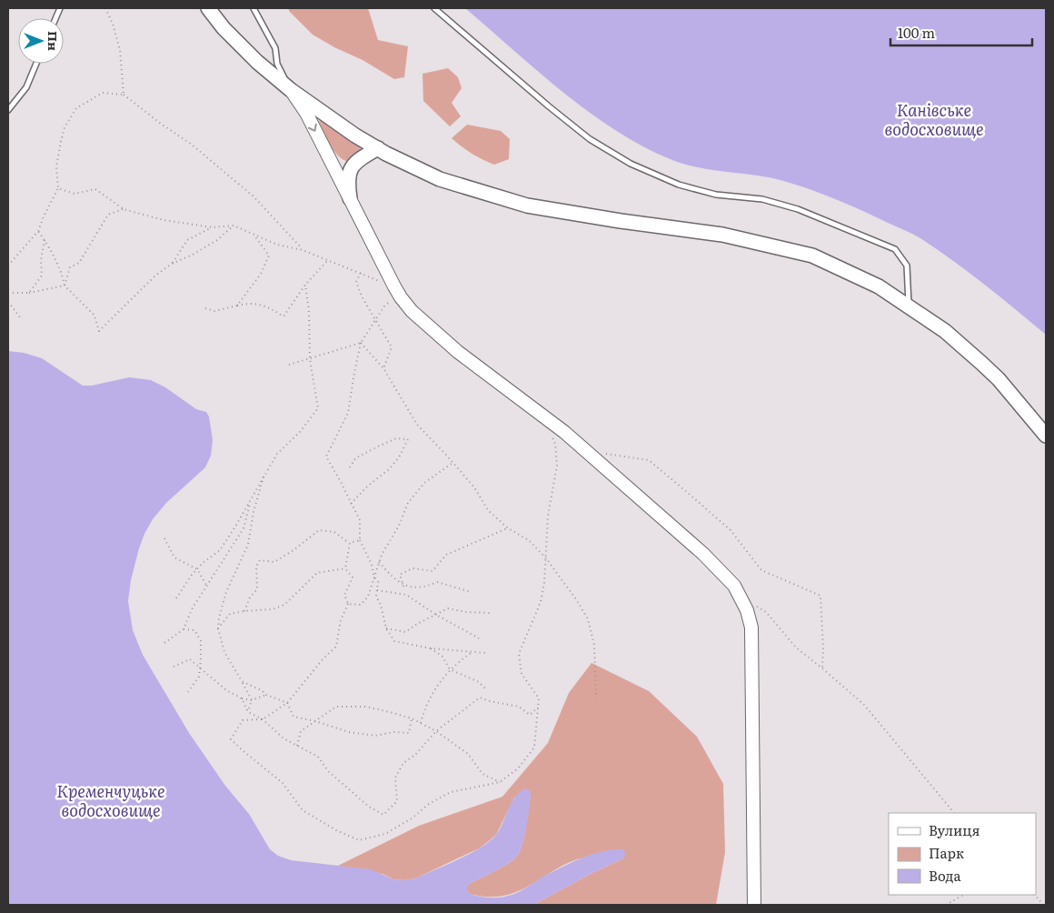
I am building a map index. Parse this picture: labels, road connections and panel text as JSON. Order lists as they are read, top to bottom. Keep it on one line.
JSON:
{"water":["Канівське водосховище","Кременчуцьке водосховище"],"legend":["Вулиця","Парк","Вода"],"scale_bar":"100 m","north":"right"}
